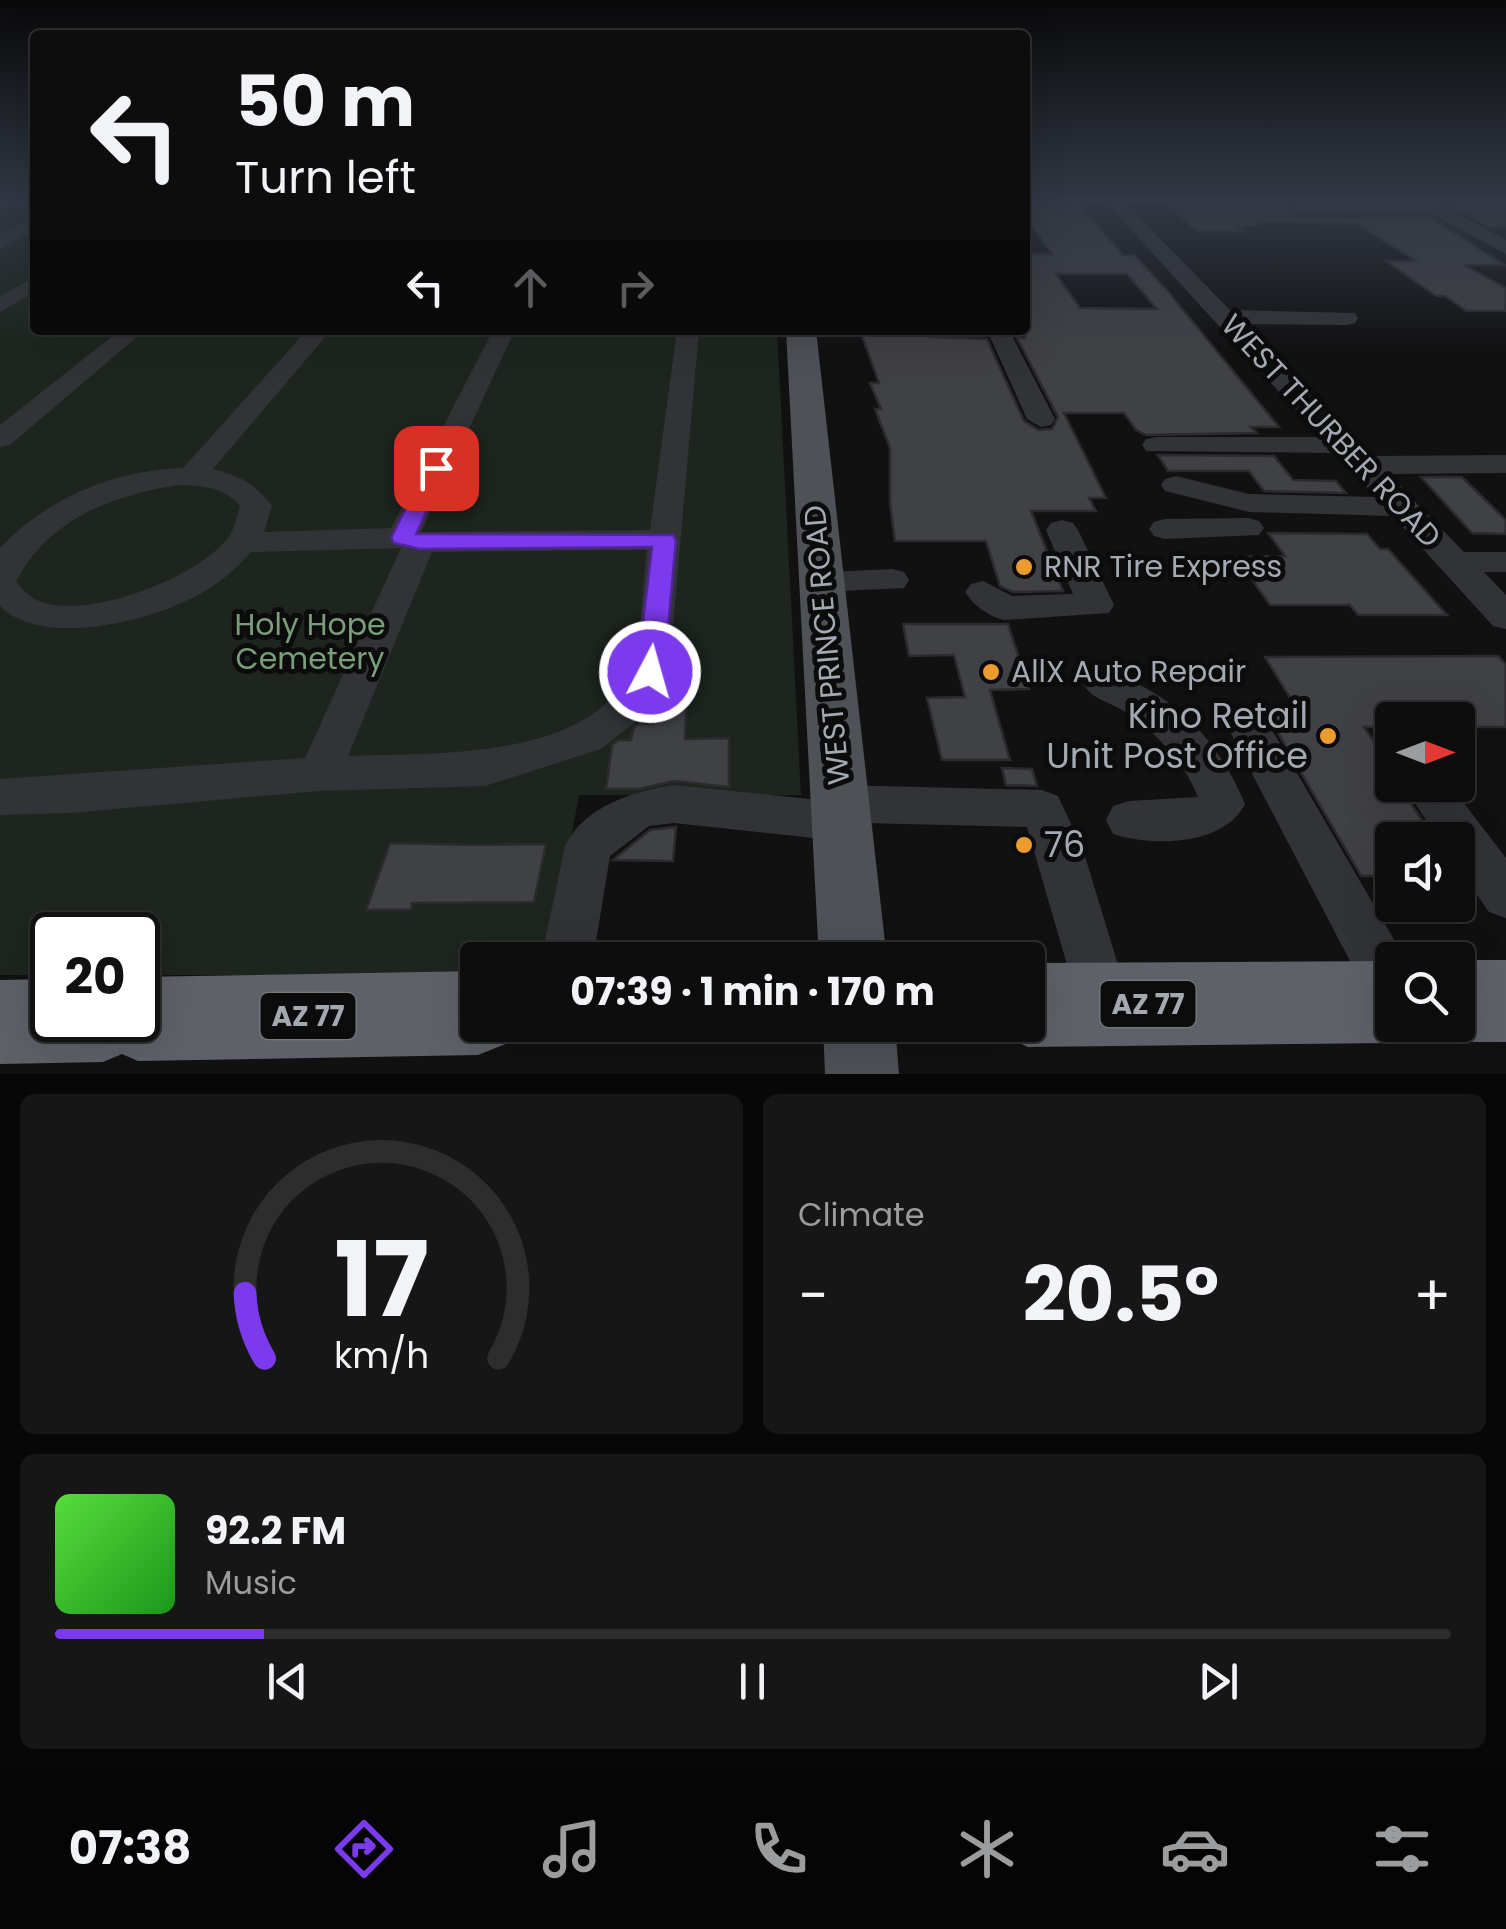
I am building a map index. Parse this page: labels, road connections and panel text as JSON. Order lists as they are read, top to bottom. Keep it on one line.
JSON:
{"streets":{"highway":["AZ 77"],"main road":["WEST PRINCE ROAD"],"street":["WEST THURBER ROAD"]},"parks":["Holy Hope Cemetery"],"places":["RNR Tire Express","AllX Auto Repair","Kino Retail Unit Post Office","76"],"north":"right","page":{"turn":["50 m","Turn left"],"limit":"20","trip":"07:39 · 1 min · 170 m","tile":"Climate","heat":["−","20.5°","+"],"song":["92.2 FM","Music"],"tabs":"07:38","gauge":["17","km/h"]}}
